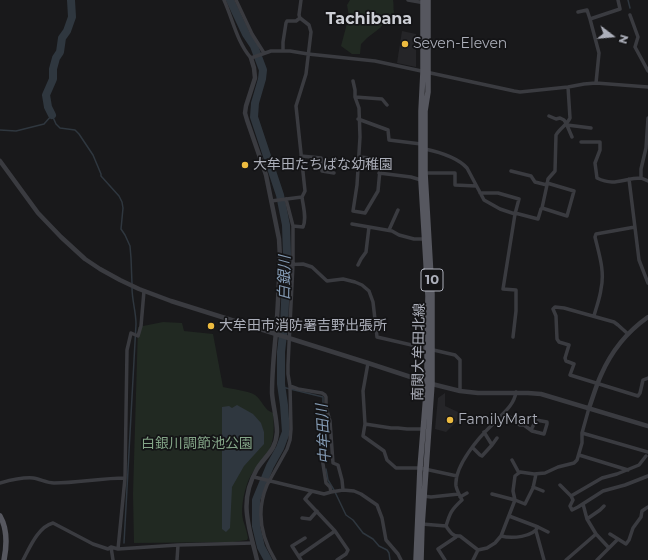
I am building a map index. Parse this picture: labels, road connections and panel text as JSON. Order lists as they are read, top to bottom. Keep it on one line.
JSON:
{"streets":{"main road":["10","南関大牟田北線"]},"districts":["Tachibana"],"water":["白銀川","中牟田川"],"parks":["白銀川調節池公園"],"places":["Seven-Eleven","大牟田たちばな幼稚園","大牟田市消防署吉野出張所","FamilyMart"],"north":"right"}
